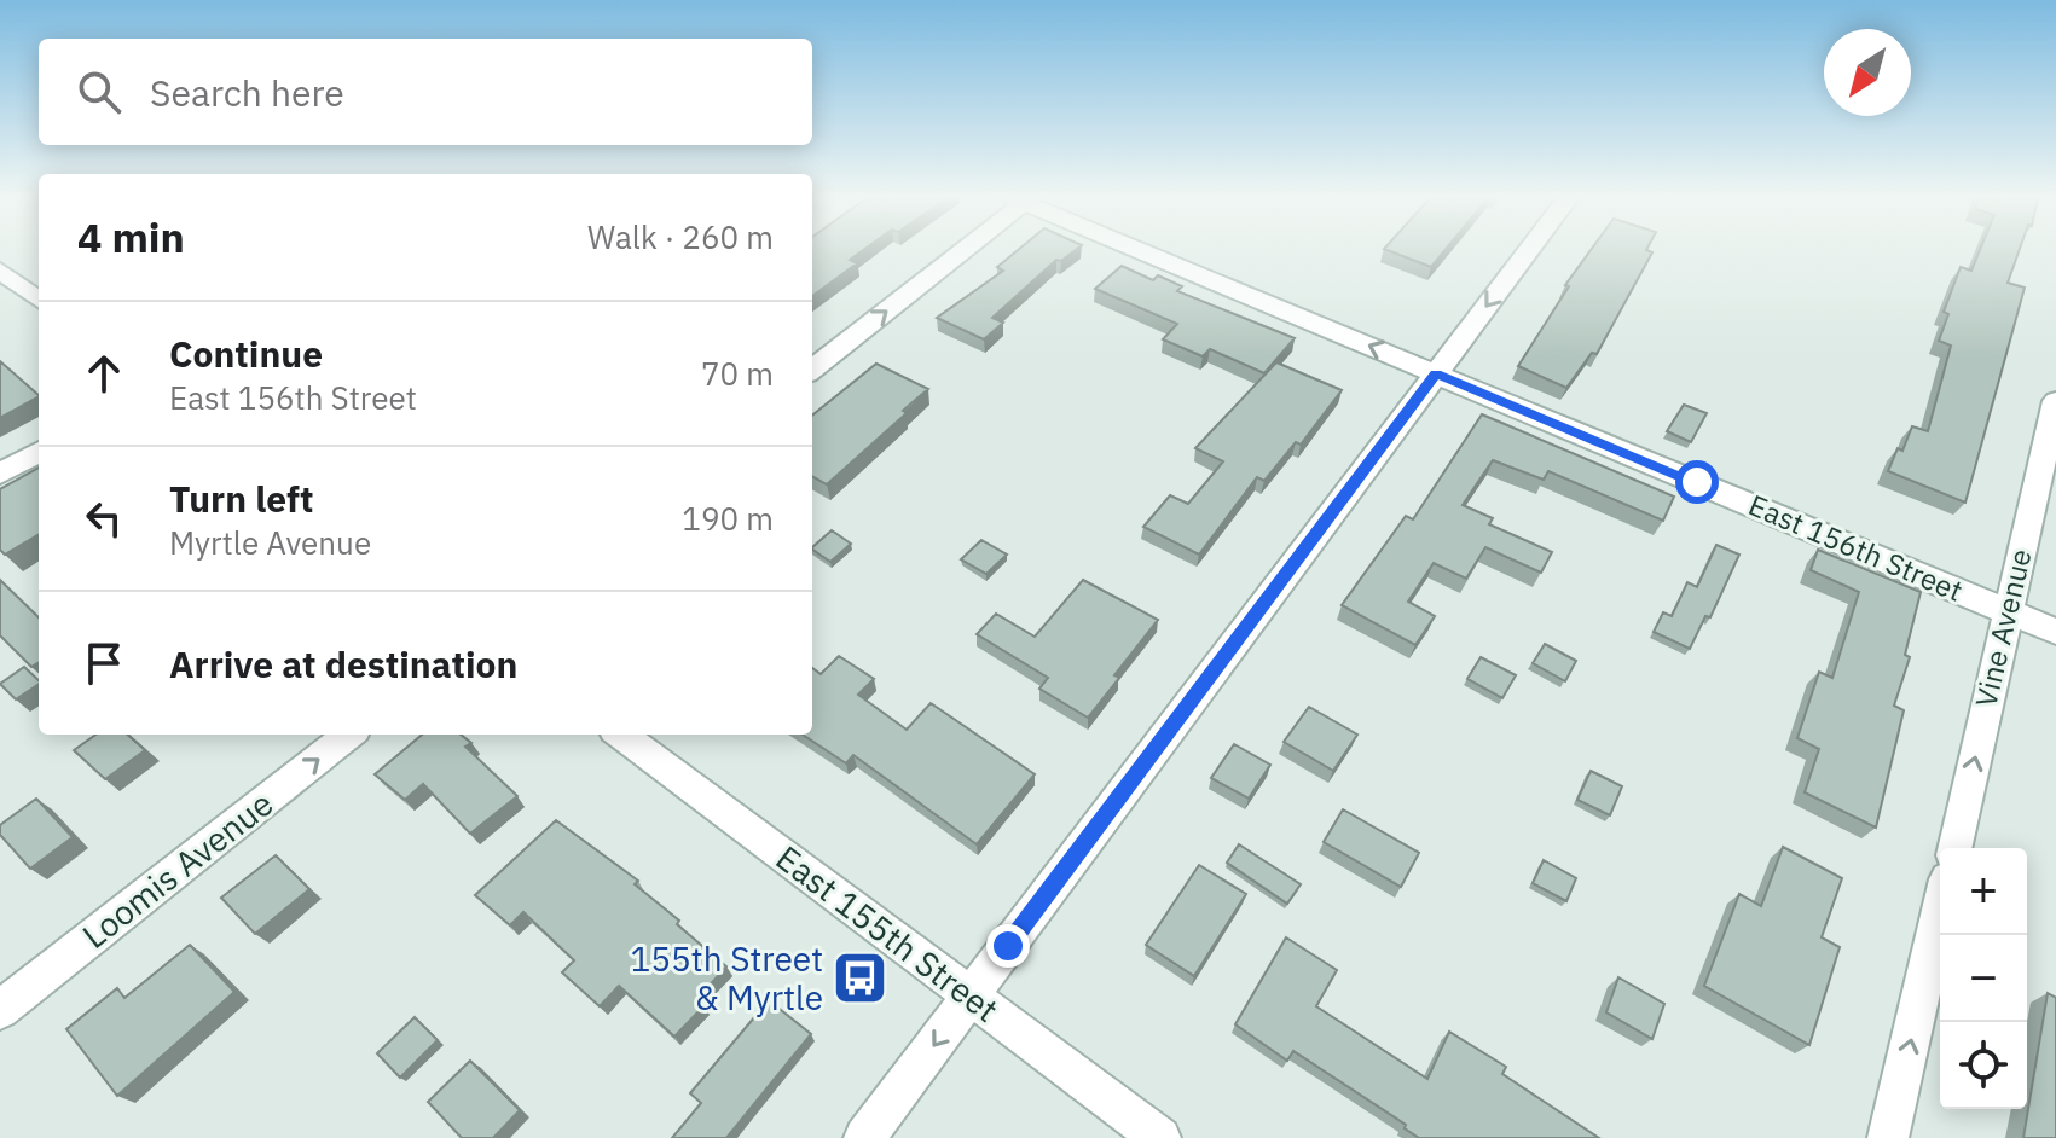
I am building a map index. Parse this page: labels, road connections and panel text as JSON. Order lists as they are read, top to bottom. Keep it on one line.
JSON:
{"streets":{"street":["East 156th Street","Vine Avenue","Loomis Avenue","East 155th Street"]},"crossings":[["East 156th Street","Vine Avenue"]],"one_way":["Vine Avenue","Loomis Avenue"],"places":{"bus stop":["155th Street & Myrtle"]},"north":"bottom left","page":{"search":"Search here","heading":["4 min","Walk · 260 m"],"list":[["Continue","East 156th Street","70 m"],["Turn left","Myrtle Avenue","190 m"],"Arrive at destination"],"map_buttons":["+","−"]}}
